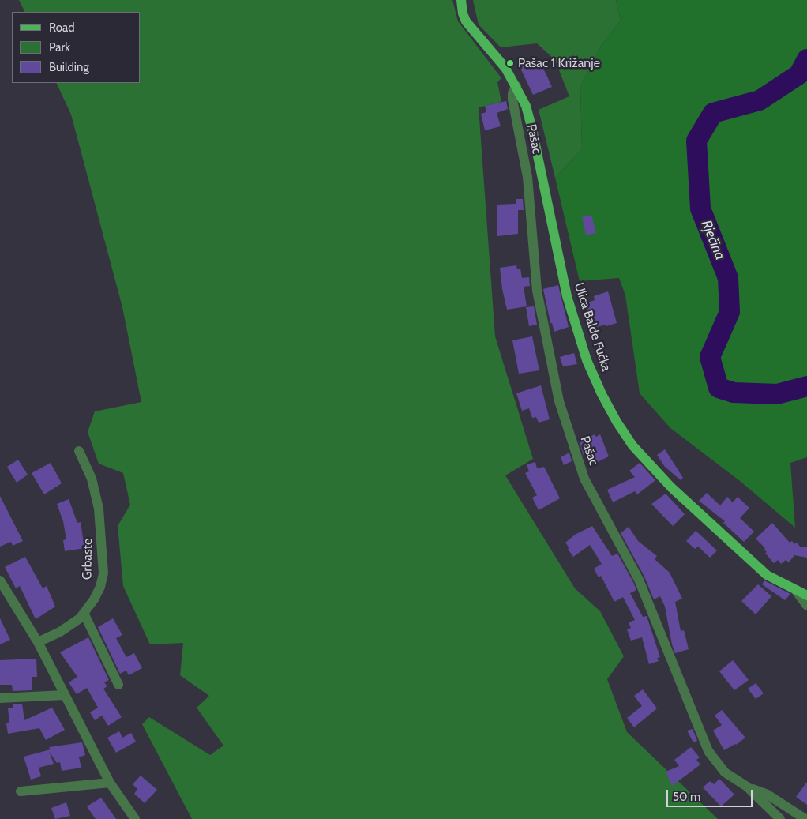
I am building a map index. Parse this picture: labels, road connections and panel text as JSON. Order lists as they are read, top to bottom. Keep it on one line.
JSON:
{"streets":{"main road":["Ulica Balde Fućka"],"street":["Pašac","Grbaste"]},"crossings":[["Pašac","Ulica Balde Fućka"]],"water":["Rječina"],"places":["Pašac 1 Križanje"],"legend":["Road","Park","Building"],"scale_bar":"50 m"}
